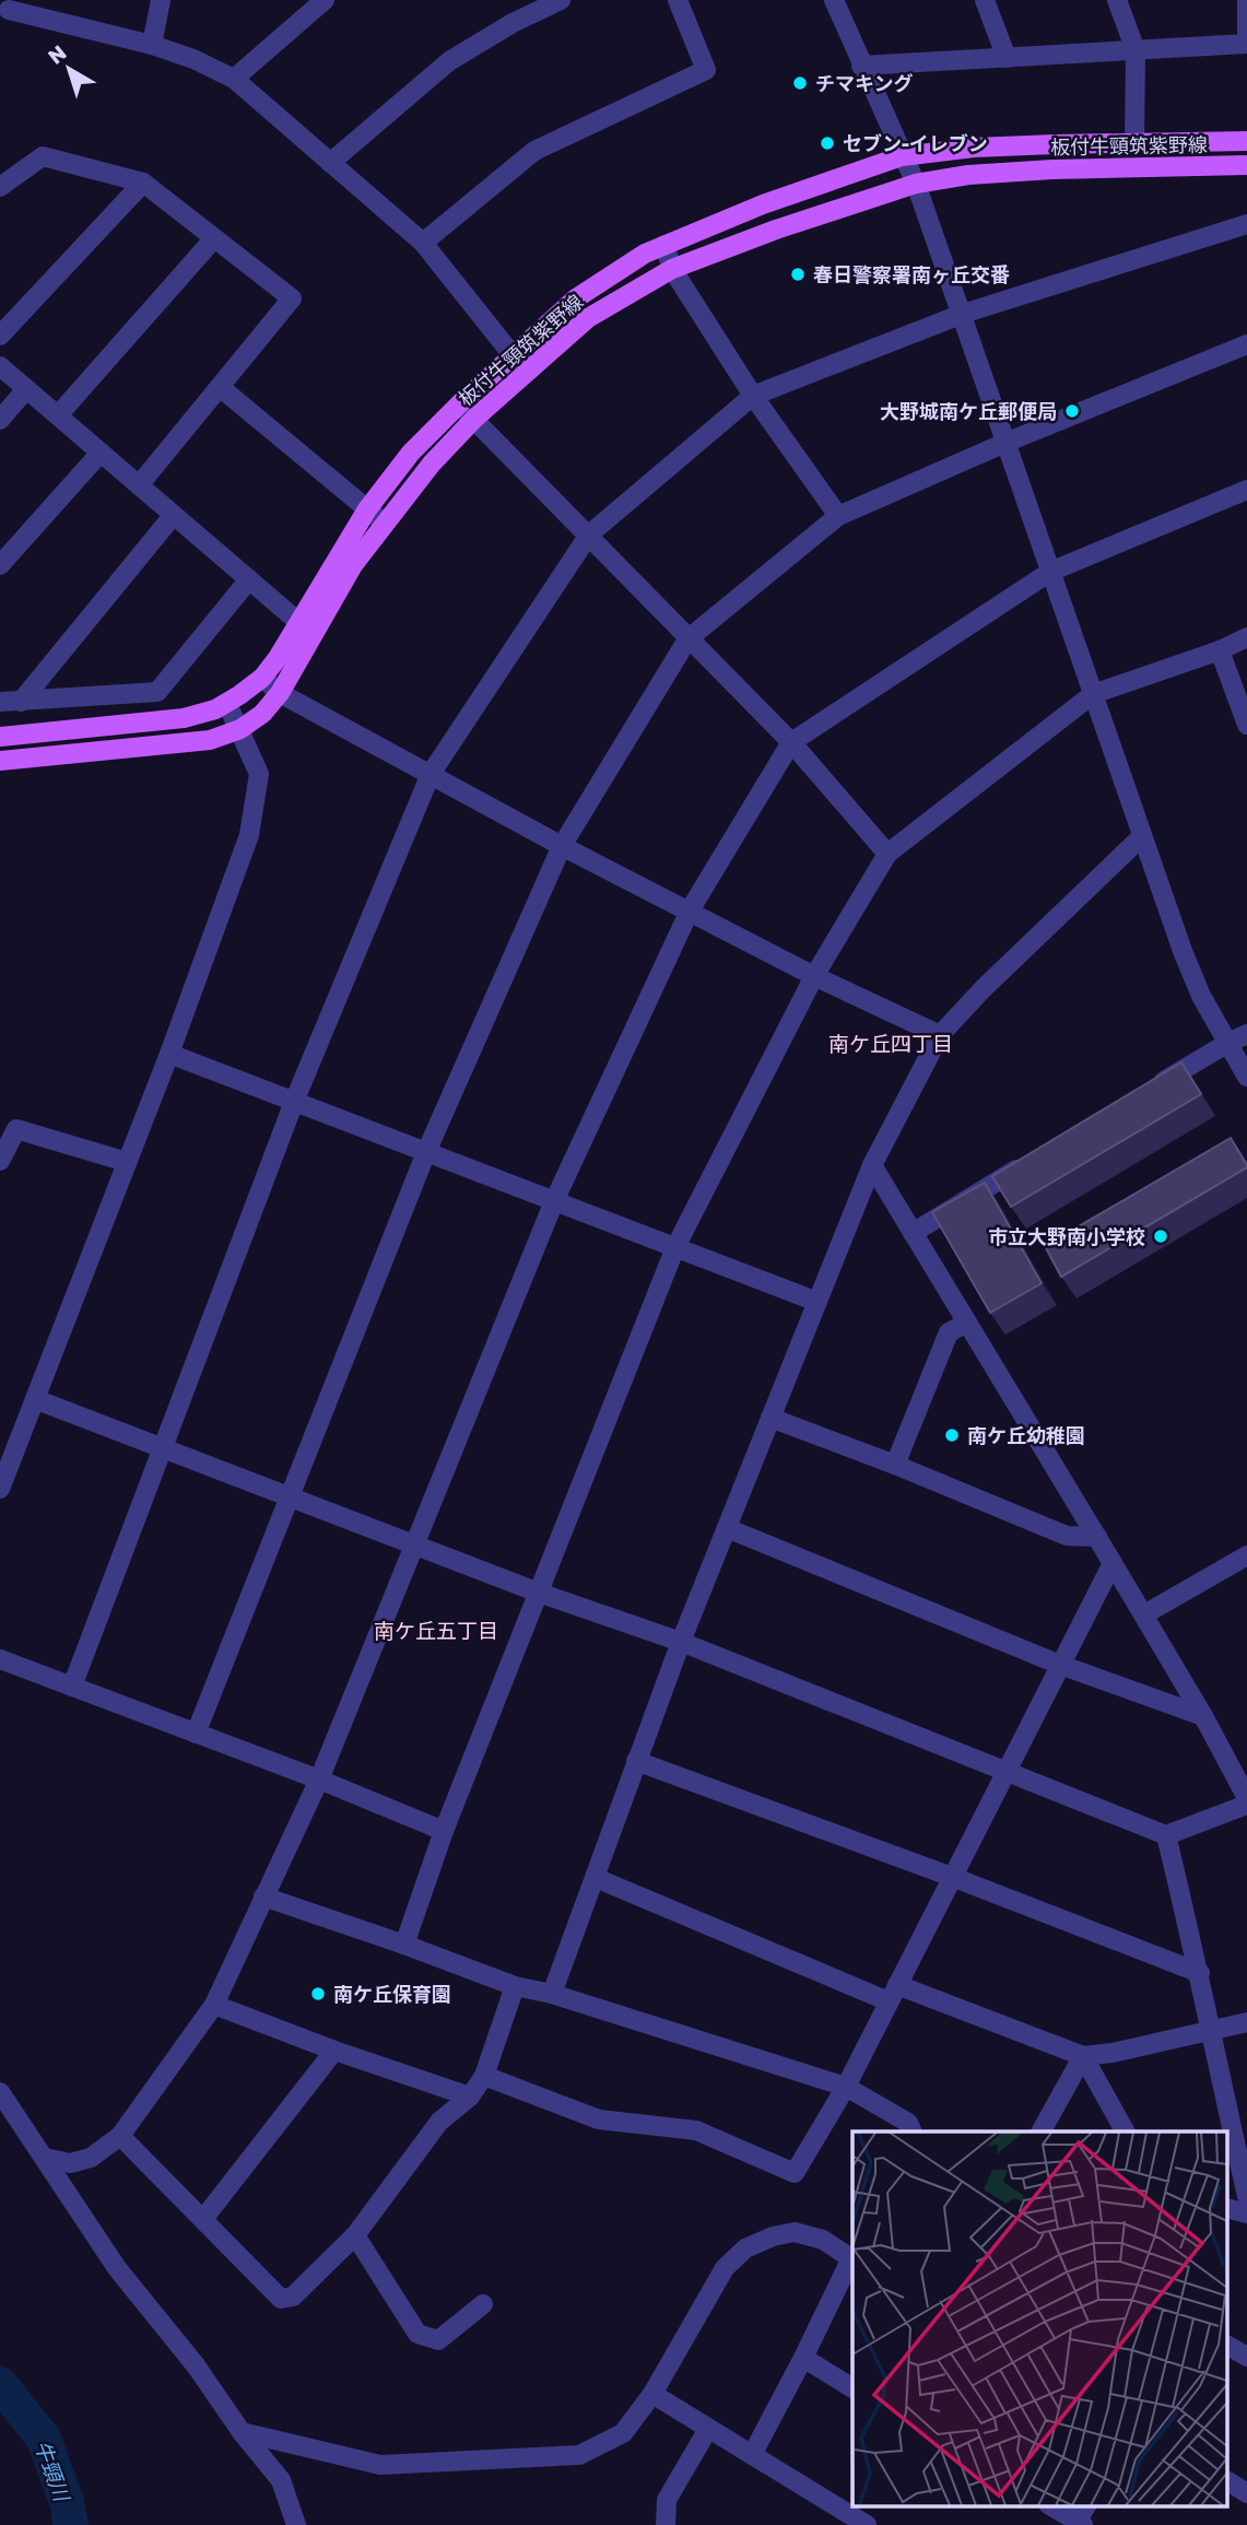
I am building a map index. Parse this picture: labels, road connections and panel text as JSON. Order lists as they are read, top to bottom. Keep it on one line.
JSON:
{"streets":{"main road":["板付牛頸筑紫野線"]},"districts":["南ケ丘四丁目","南ケ丘五丁目"],"water":["牛頸川"],"places":["チマキング","セブン-イレブン","春日警察署南ヶ丘交番","大野城南ケ丘郵便局","市立大野南小学校","南ケ丘幼稚園","南ケ丘保育園"],"north":"top left"}
